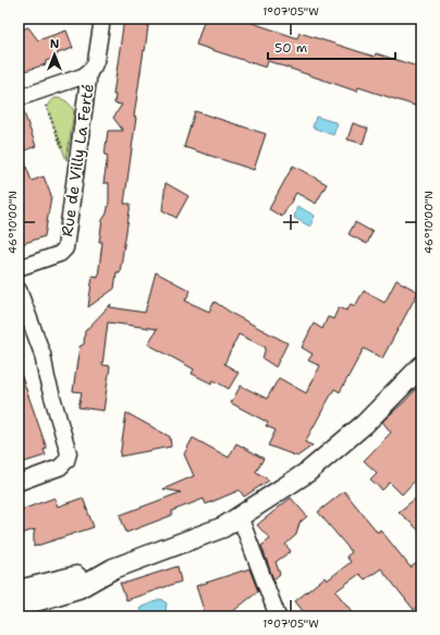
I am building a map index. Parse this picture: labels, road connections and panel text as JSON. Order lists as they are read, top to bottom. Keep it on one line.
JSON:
{"streets":{"street":["Rue de Villy La Ferté"]},"scale_bar":"50 m","north":"top","coordinates":["1°07'05\"W","46°10'00\"N"]}
